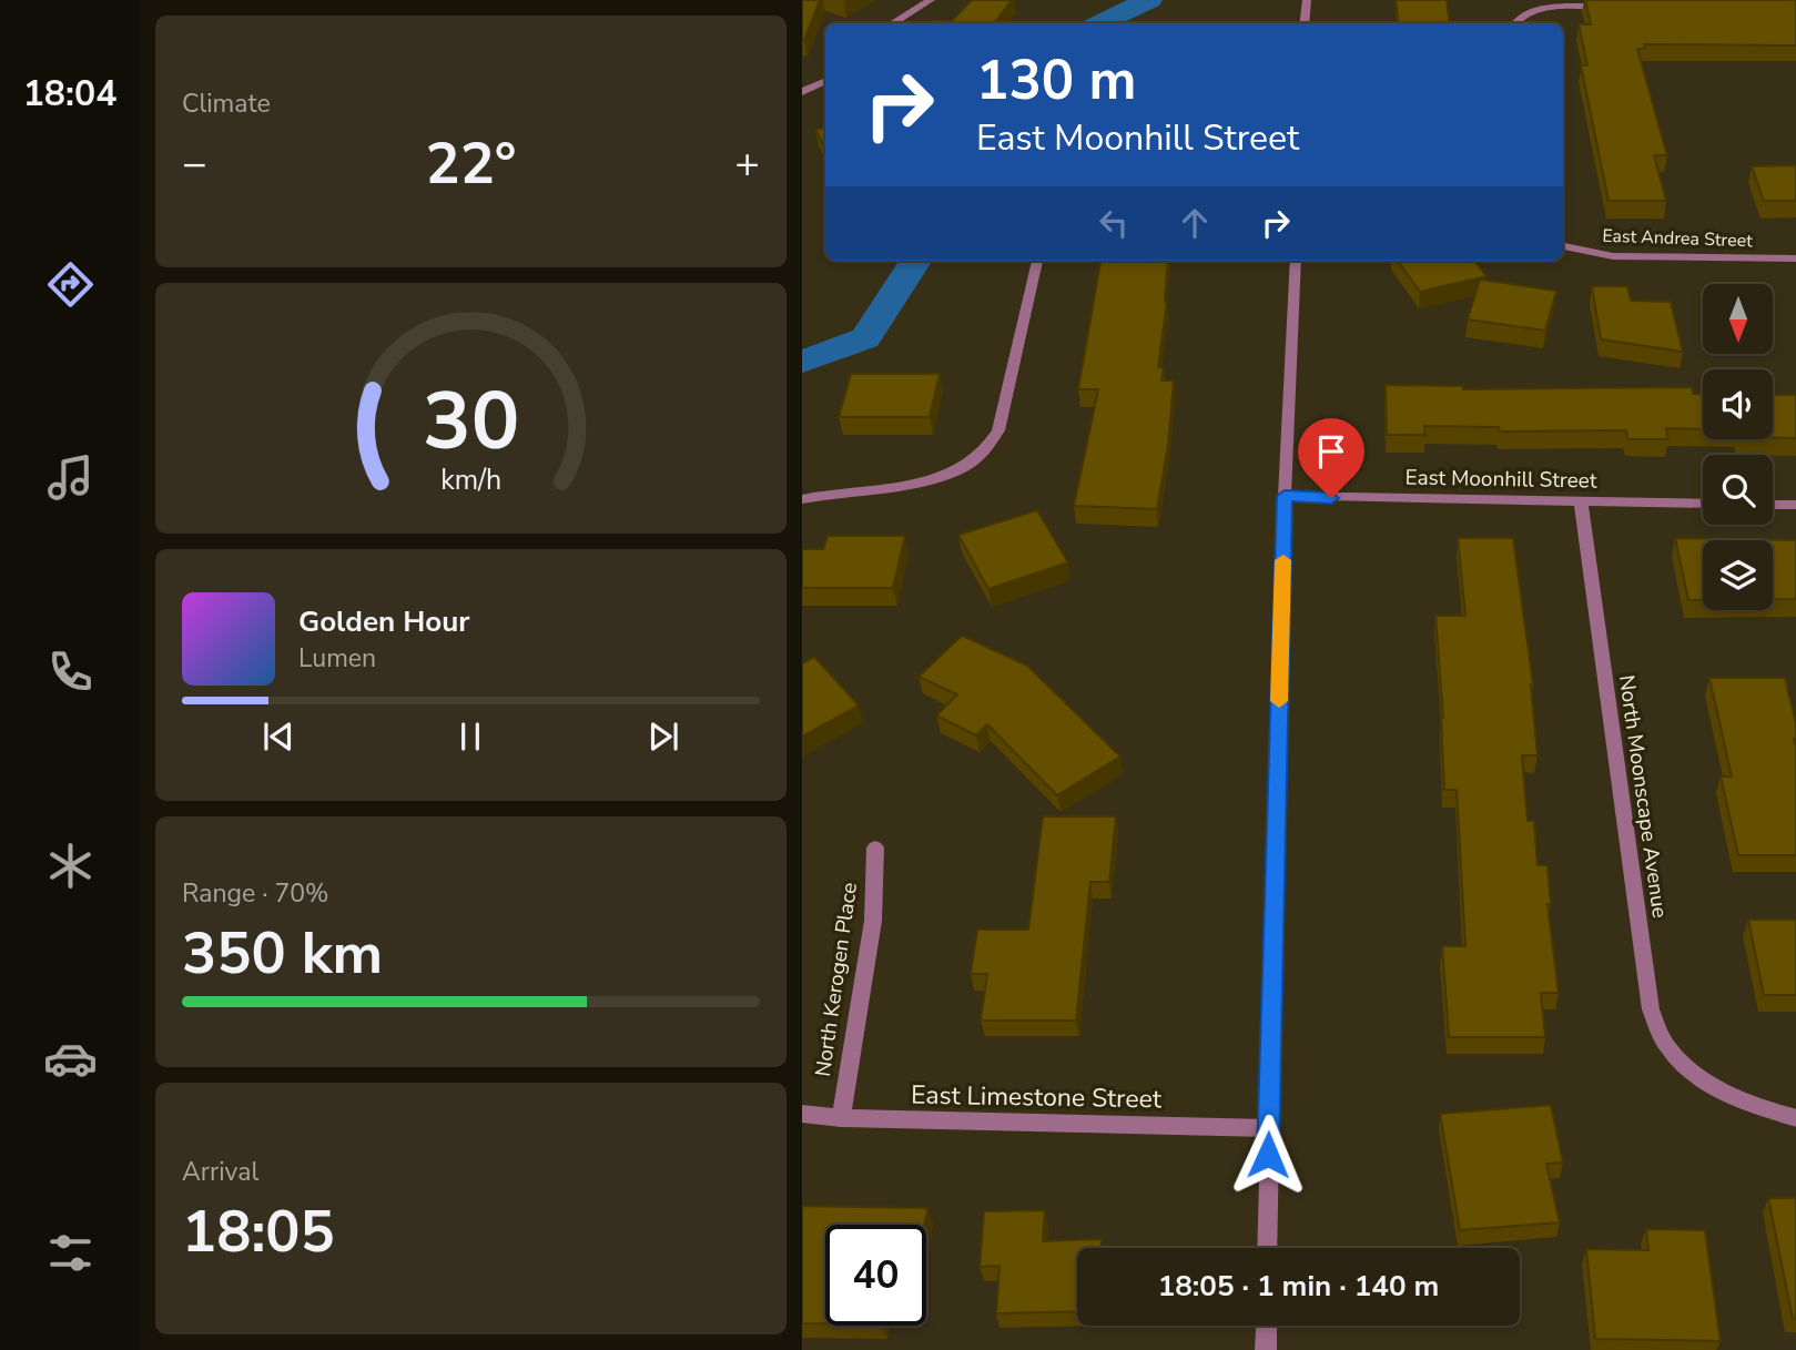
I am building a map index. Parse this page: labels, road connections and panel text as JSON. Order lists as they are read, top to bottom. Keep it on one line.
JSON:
{"streets":{"street":["East Andrea Street","East Moonhill Street","North Moonscape Avenue","North Kerogen Place","East Limestone Street"]},"crossings":[["East Moonhill Street","North Moonscape Avenue"],["North Kerogen Place","East Limestone Street"]],"north":"bottom","page":{"tabs":"18:04","tile":["Climate",["Range · 70%","350 km"],["Arrival","18:05"]],"turn":["130 m","East Moonhill Street"],"heat":["−","22°","+"],"song":["Golden Hour","Lumen"],"limit":"40","trip":"18:05 · 1 min · 140 m","gauge":["30","km/h"]}}
